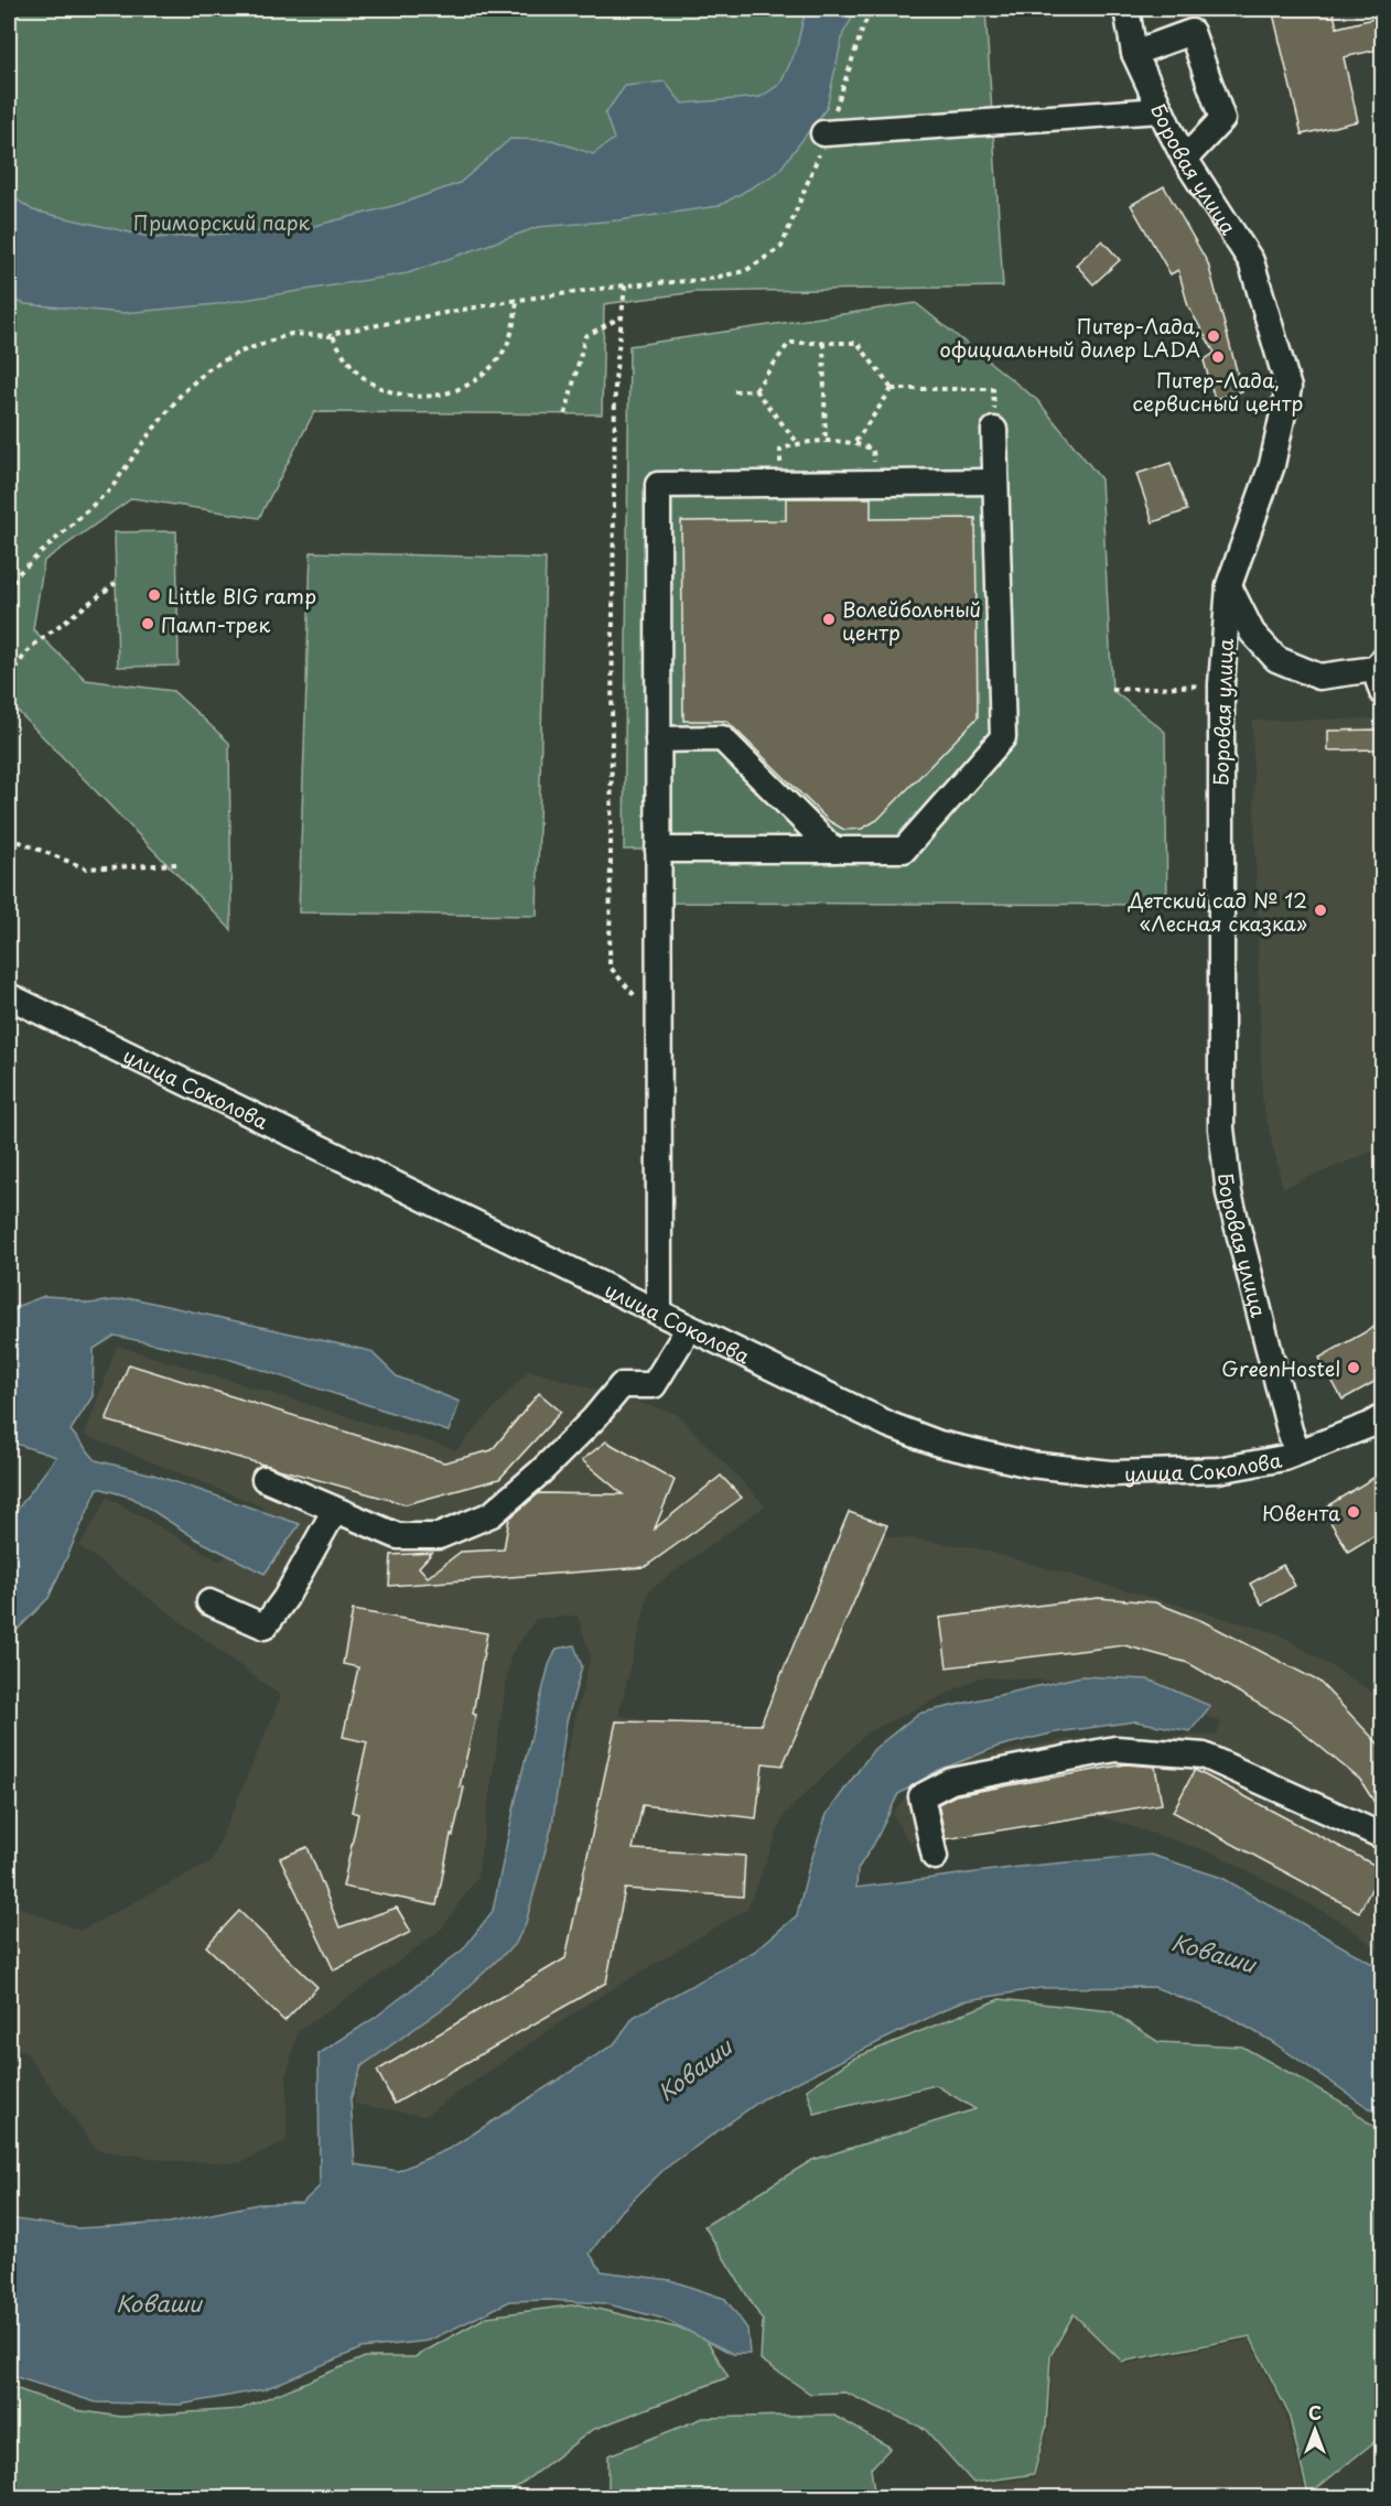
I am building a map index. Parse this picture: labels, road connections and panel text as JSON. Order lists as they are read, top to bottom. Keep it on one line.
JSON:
{"streets":{"street":["Боровая улица","улица Соколова"]},"crossings":[["Боровая улица","улица Соколова"]],"water":["Коваши"],"parks":["Приморский парк"],"places":["Питер-Лада, официальный дилер LADA","Питер-Лада, сервисный центр","Little BIG ramp","Волейбольный центр","Памп-трек","Детский сад № 12 «Лесная сказка»","GreenHostel","Ювента"],"north":"top"}
